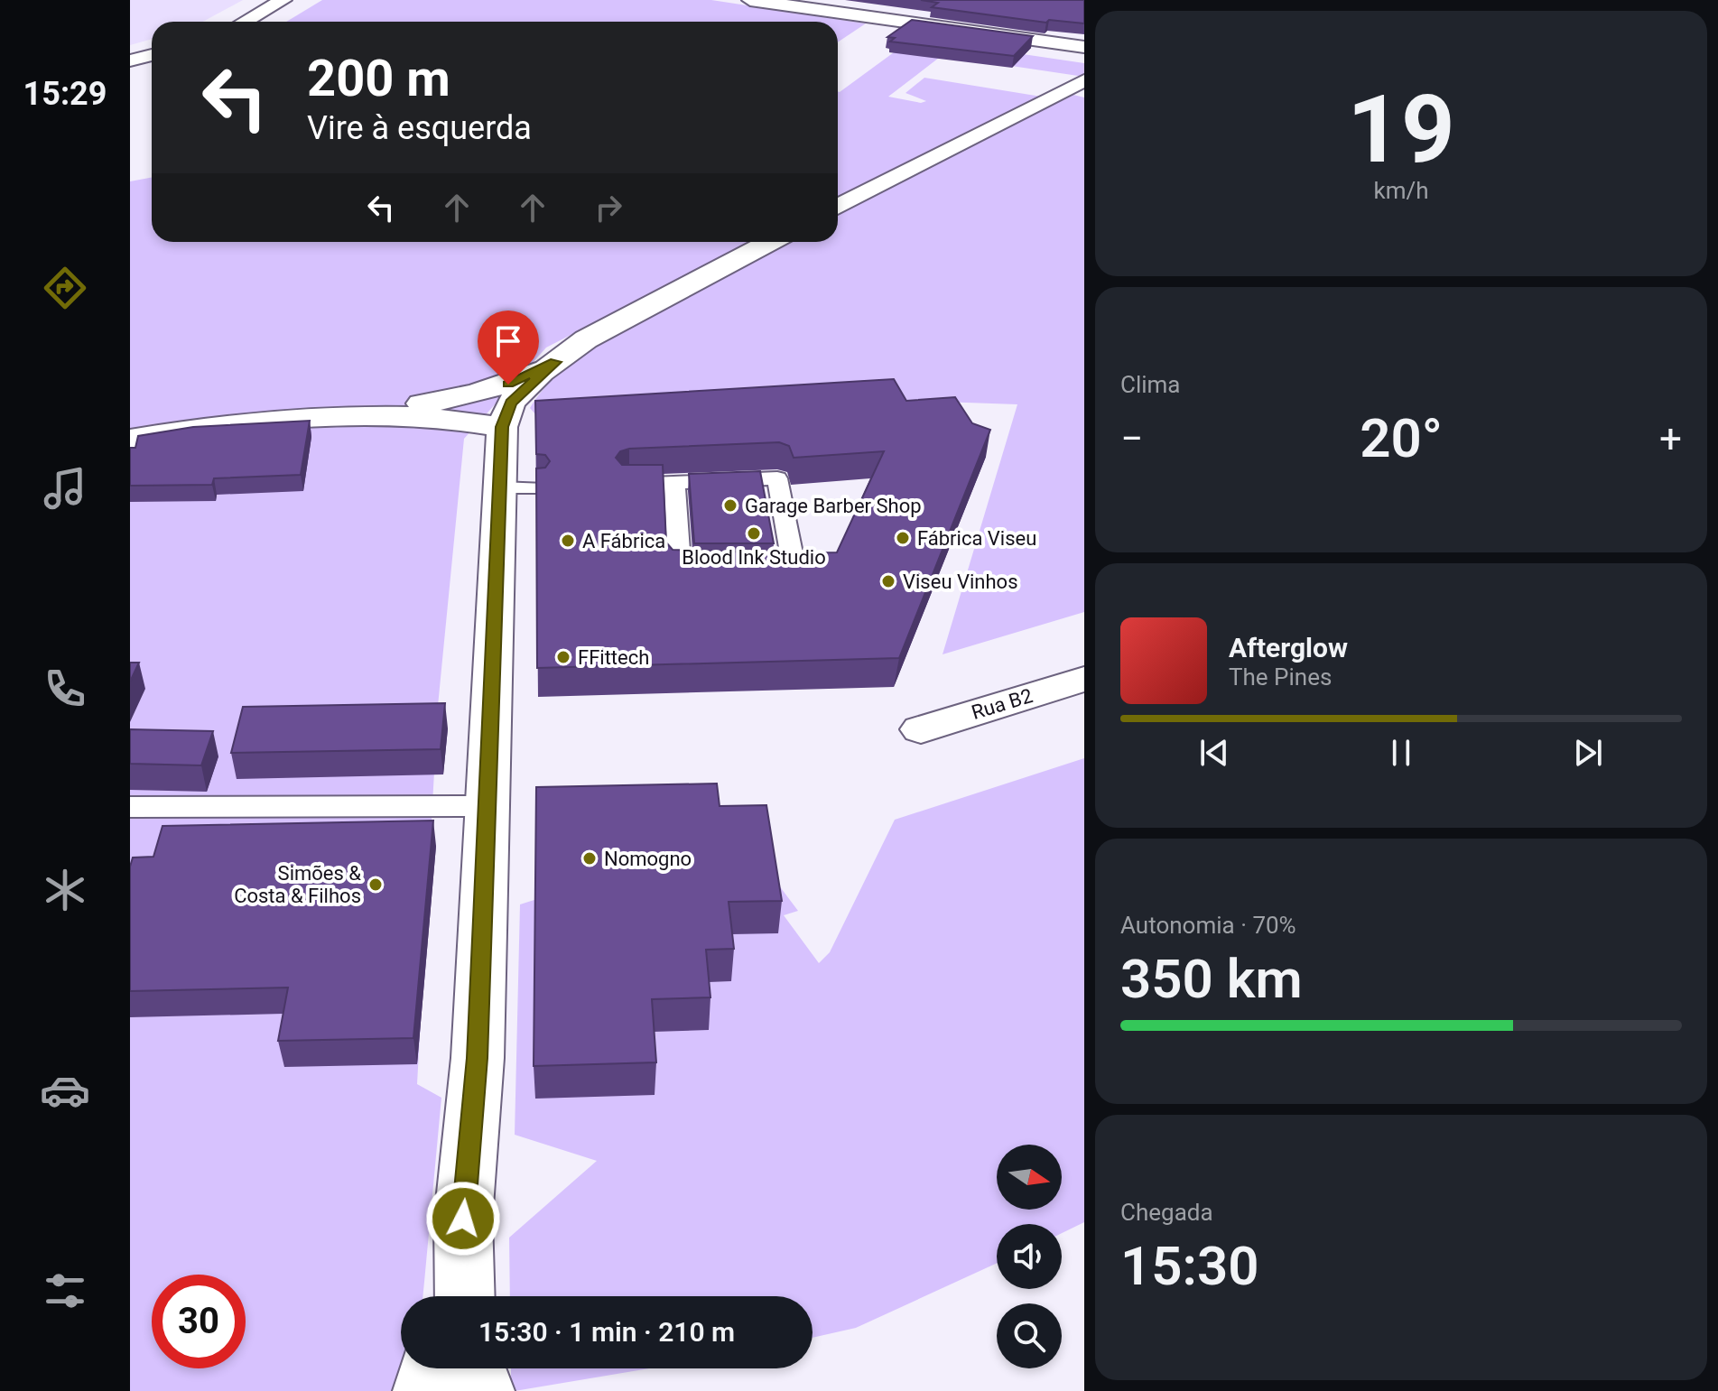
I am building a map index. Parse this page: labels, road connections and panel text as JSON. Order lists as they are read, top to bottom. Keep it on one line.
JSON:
{"streets":{"street":["Rua B2"]},"places":["Garage Barber Shop","Blood Ink Studio","Fábrica Viseu","A Fábrica","Viseu Vinhos","FFittech","Nomogno","Simões & Costa & Filhos"],"north":"right","page":{"tabs":"15:29","tile":[["19","km/h"],"Clima",["Autonomia · 70%","350 km"],["Chegada","15:30"]],"turn":["200 m","Vire à esquerda"],"heat":["−","20°","+"],"song":["Afterglow","The Pines"],"limit":"30","trip":"15:30 · 1 min · 210 m"}}
